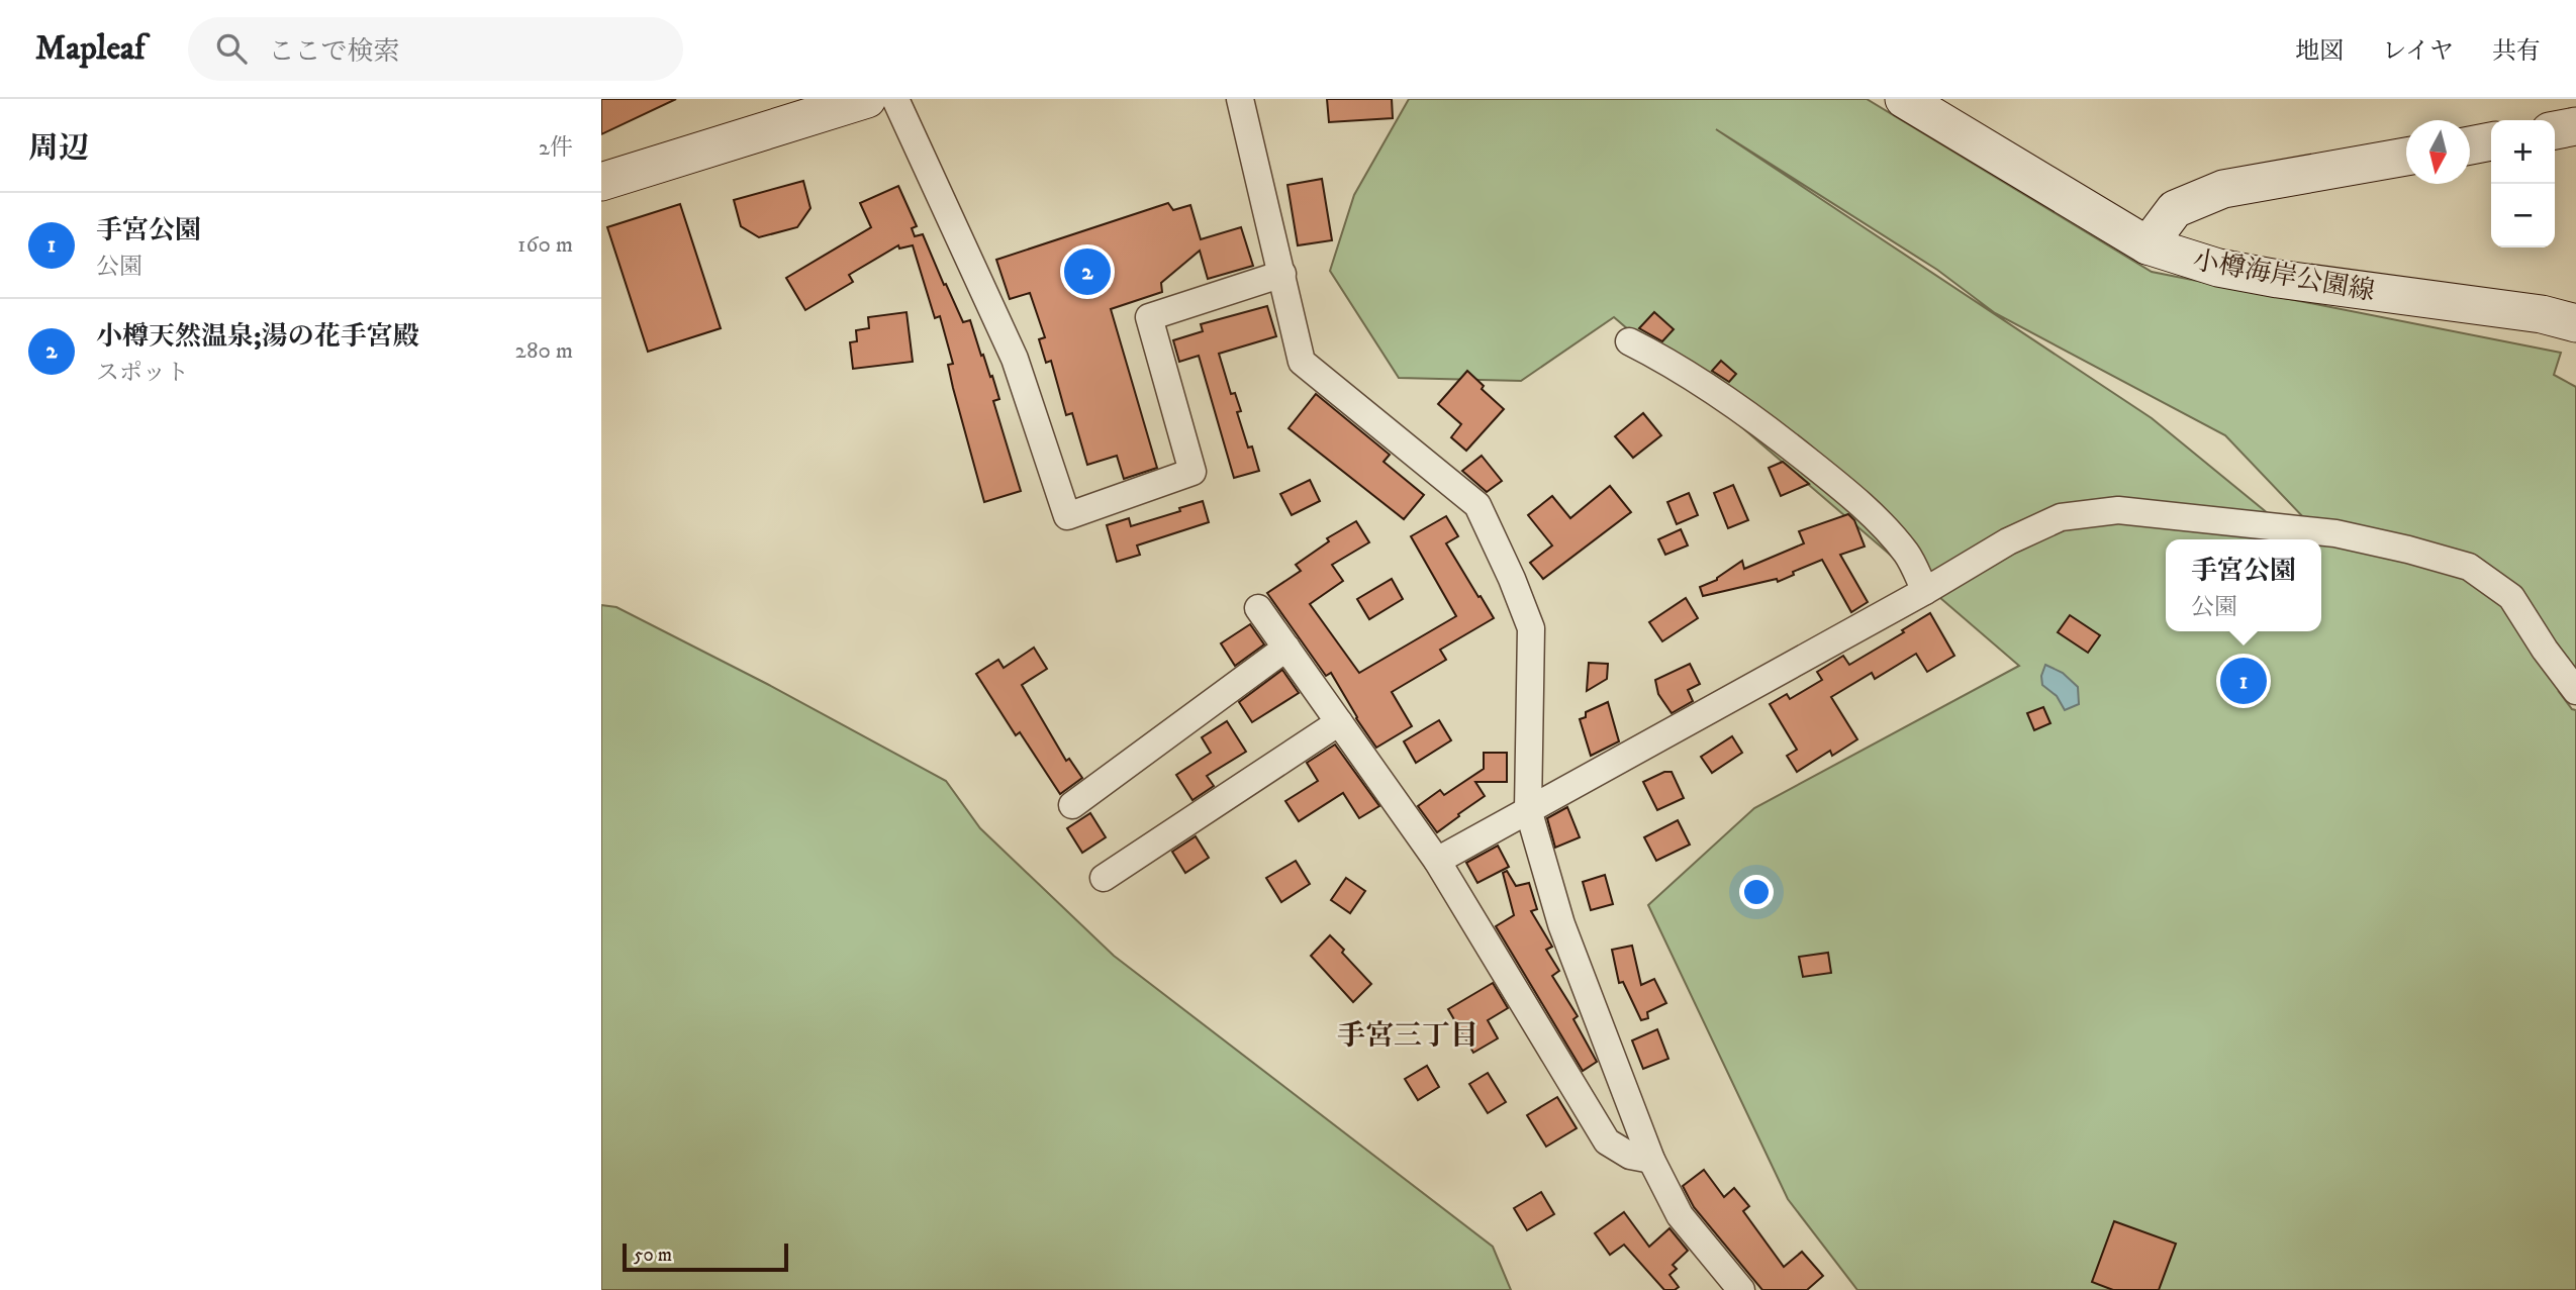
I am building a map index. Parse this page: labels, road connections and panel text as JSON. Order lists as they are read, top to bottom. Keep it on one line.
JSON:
{"streets":{"main road":["小樽海岸公園線"]},"districts":["手宮三丁目"],"scale_bar":"50 m","north":"bottom","page":{"header":"Mapleaf","search":"ここで検索","nav":["地図","レイヤ","共有"],"heading":["周辺","2件"],"map_buttons":["+","−"],"list":[{"mark":"1","name":"手宮公園","note":"公園","value":"160 m"},{"mark":"2","name":"小樽天然温泉;湯の花手宮殿","note":"スポット","value":"280 m"}],"pins":["2","1"],"popup":["手宮公園","公園"],"scale":"50 m"}}
